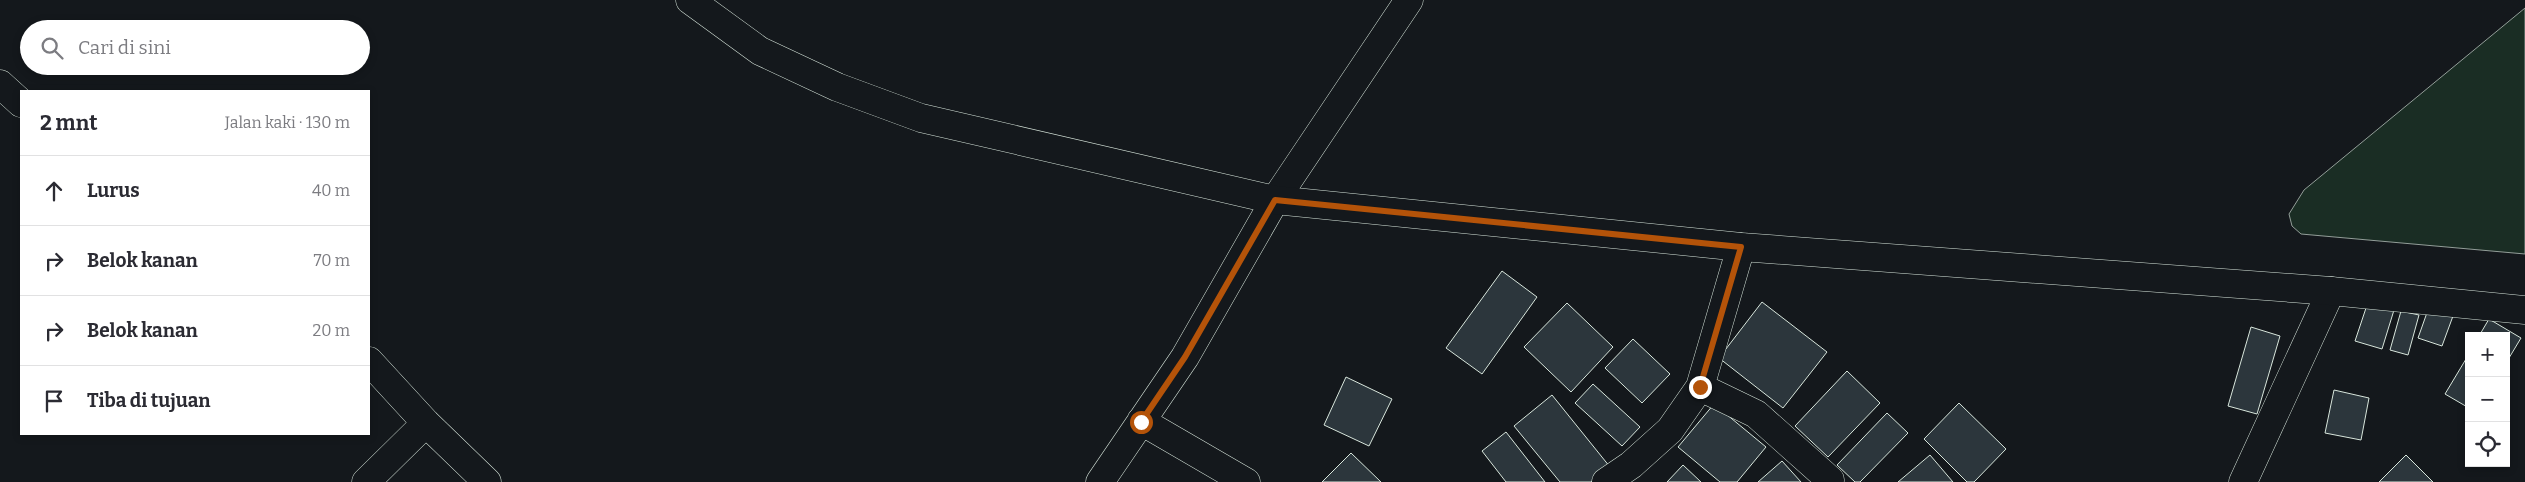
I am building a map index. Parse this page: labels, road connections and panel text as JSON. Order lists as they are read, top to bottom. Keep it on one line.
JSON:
{"page":{"search":"Cari di sini","heading":["2 mnt","Jalan kaki · 130 m"],"list":[["Lurus","40 m"],["Belok kanan","70 m"],["Belok kanan","20 m"],"Tiba di tujuan"],"map_buttons":["+","−"]}}
